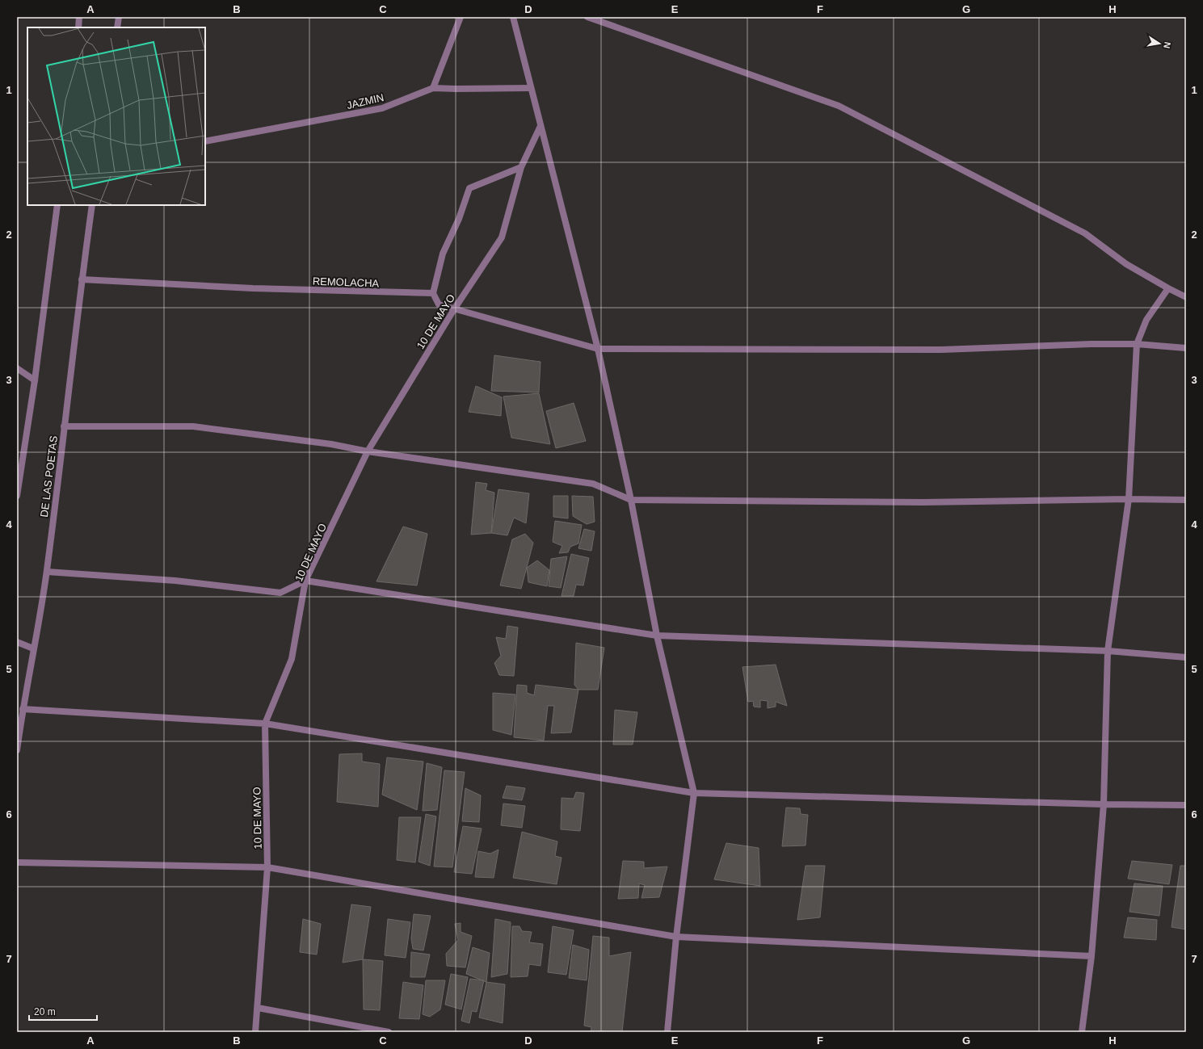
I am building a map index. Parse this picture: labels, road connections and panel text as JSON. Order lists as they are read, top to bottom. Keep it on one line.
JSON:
{"streets":{"street":["JAZMIN","REMOLACHA","10 DE MAYO","DE LAS POETAS"]},"crossings":[["REMOLACHA","DE LAS POETAS"]],"scale_bar":"20 m","north":"right","grid":{"columns":["A","B","C","D","E","F","G","H"],"rows":["1","2","3","4","5","6","7"]}}
